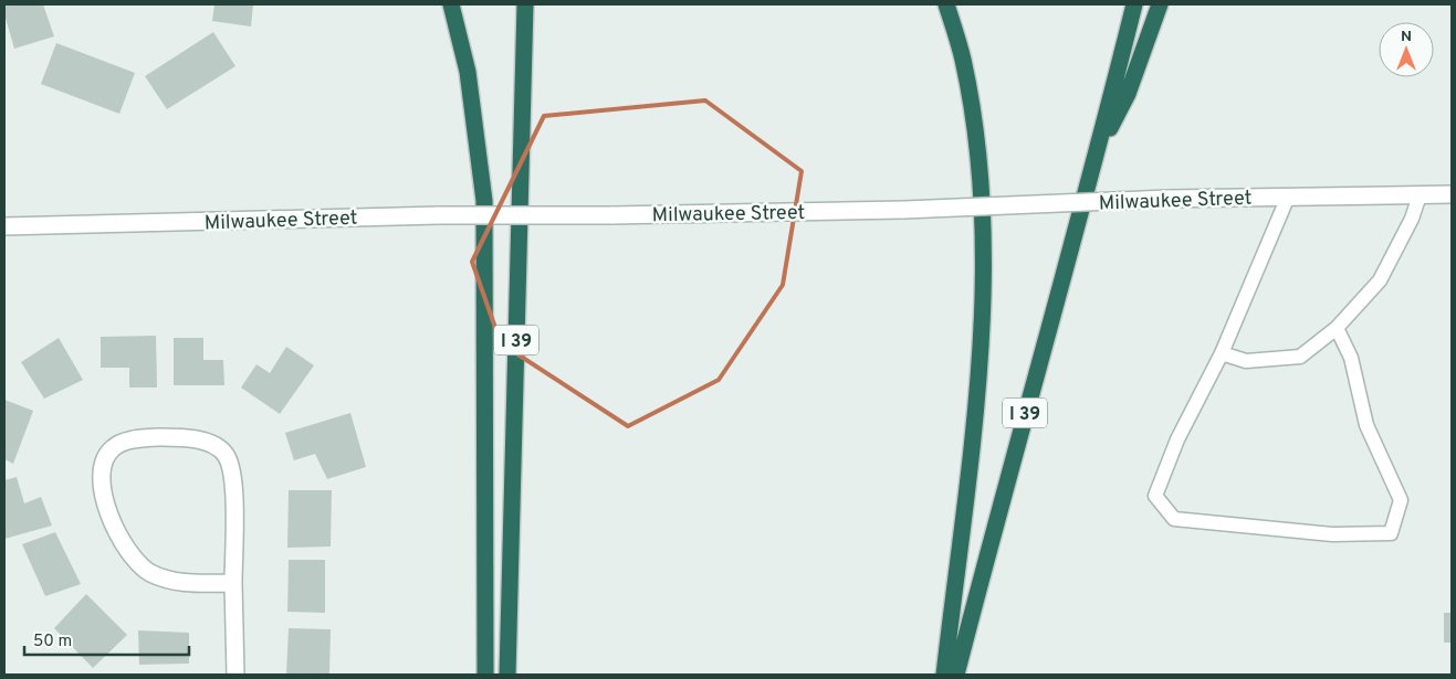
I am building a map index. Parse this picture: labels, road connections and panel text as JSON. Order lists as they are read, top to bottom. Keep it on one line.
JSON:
{"streets":{"highway":["I 39"],"street":["Milwaukee Street"]},"scale_bar":"50 m","north":"top"}
